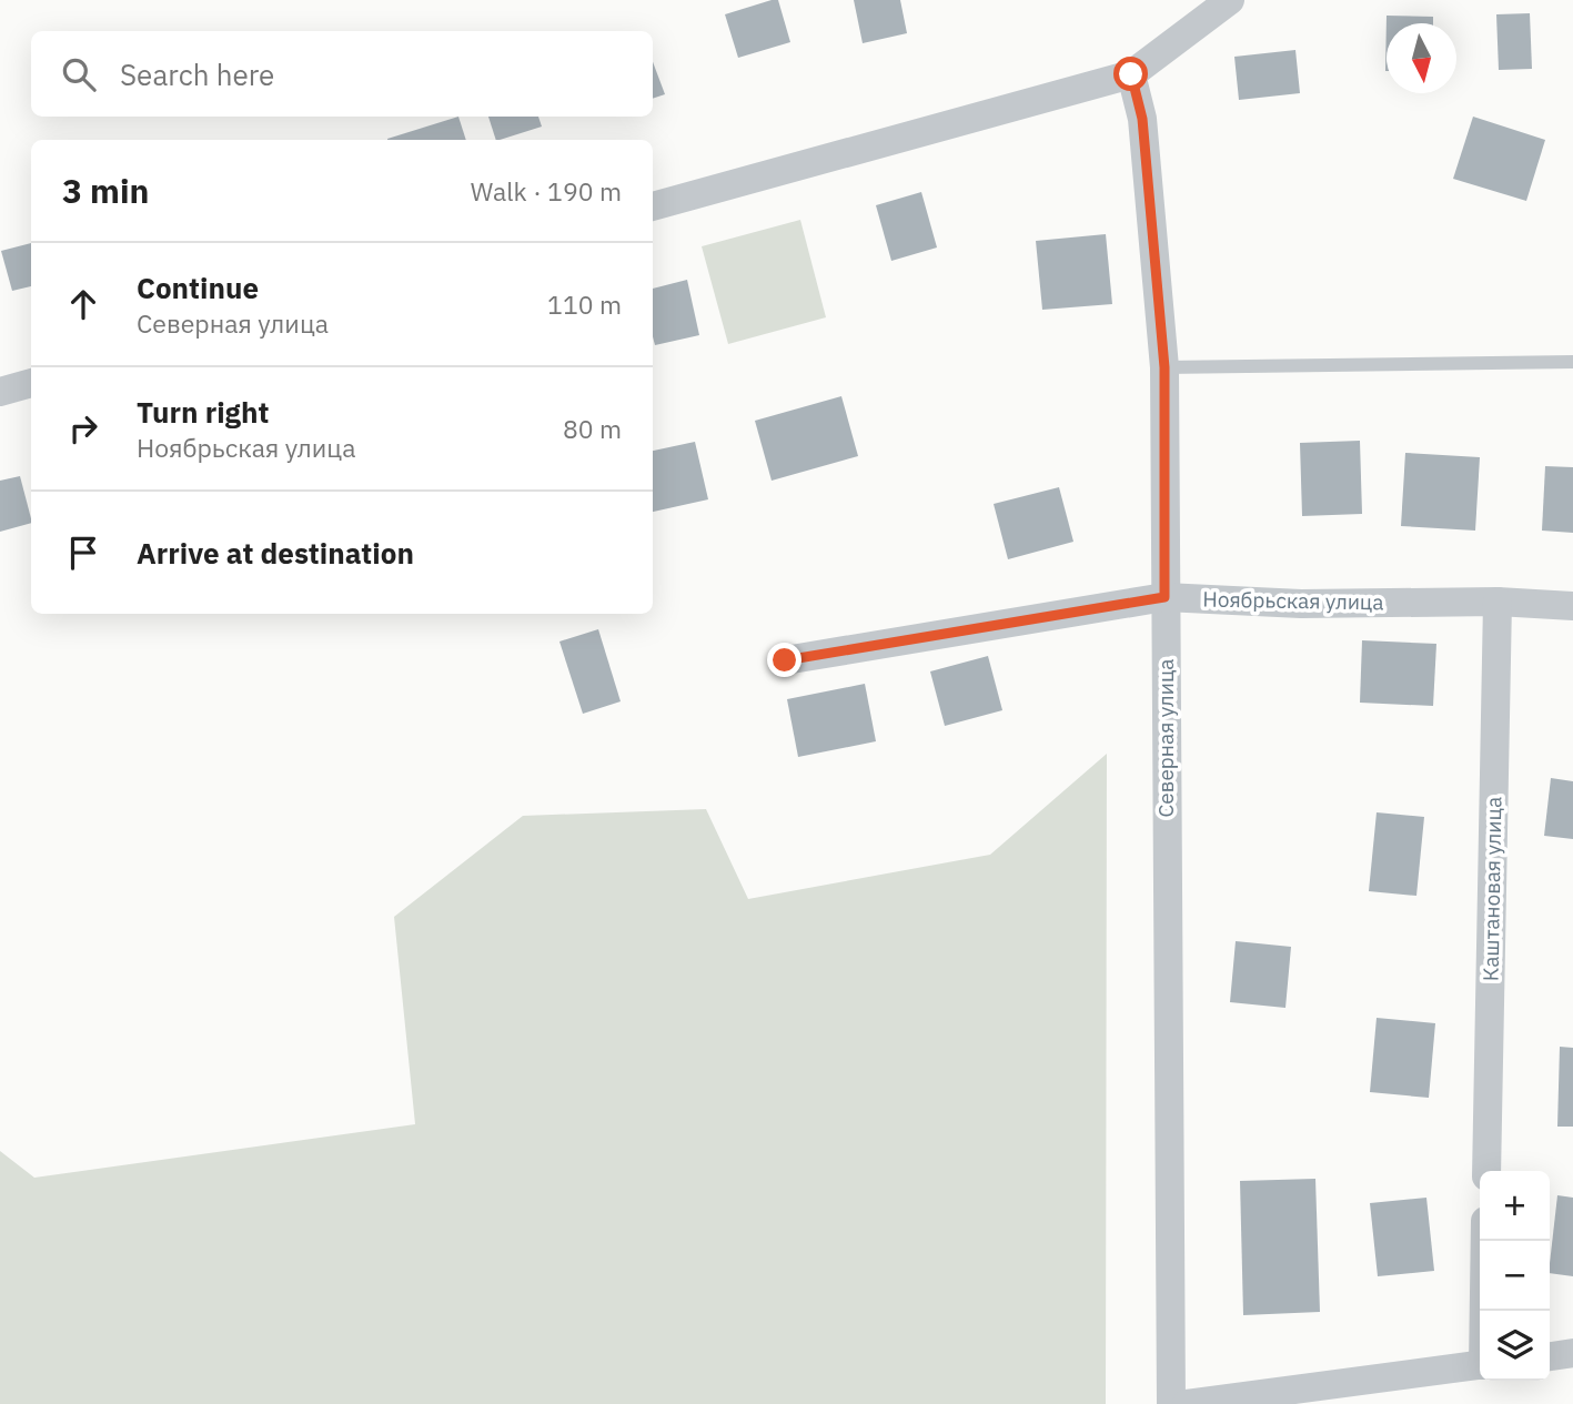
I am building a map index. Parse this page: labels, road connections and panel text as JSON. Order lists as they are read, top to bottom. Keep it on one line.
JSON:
{"streets":{"street":["Ноябрьская улица","Северная улица","Каштановая улица"]},"crossings":[["Ноябрьская улица","Северная улица"],["Ноябрьская улица","Каштановая улица"]],"north":"bottom","page":{"search":"Search here","heading":["3 min","Walk · 190 m"],"list":[["Continue","Северная улица","110 m"],["Turn right","Ноябрьская улица","80 m"],"Arrive at destination"],"map_buttons":["+","−"]}}
